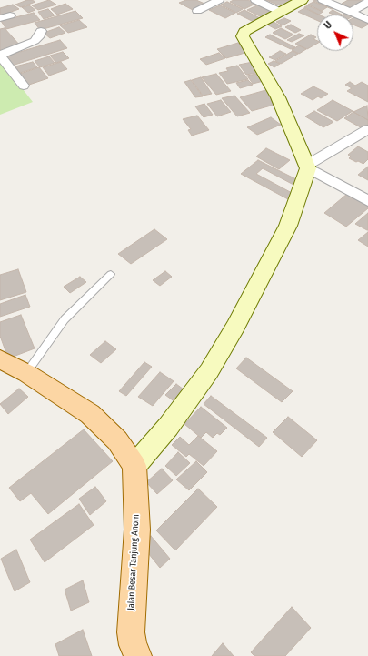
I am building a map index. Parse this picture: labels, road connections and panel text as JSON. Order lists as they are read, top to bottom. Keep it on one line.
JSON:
{"streets":{"main road":["Jalan Besar Tanjung Anom"]},"north":"top left"}
